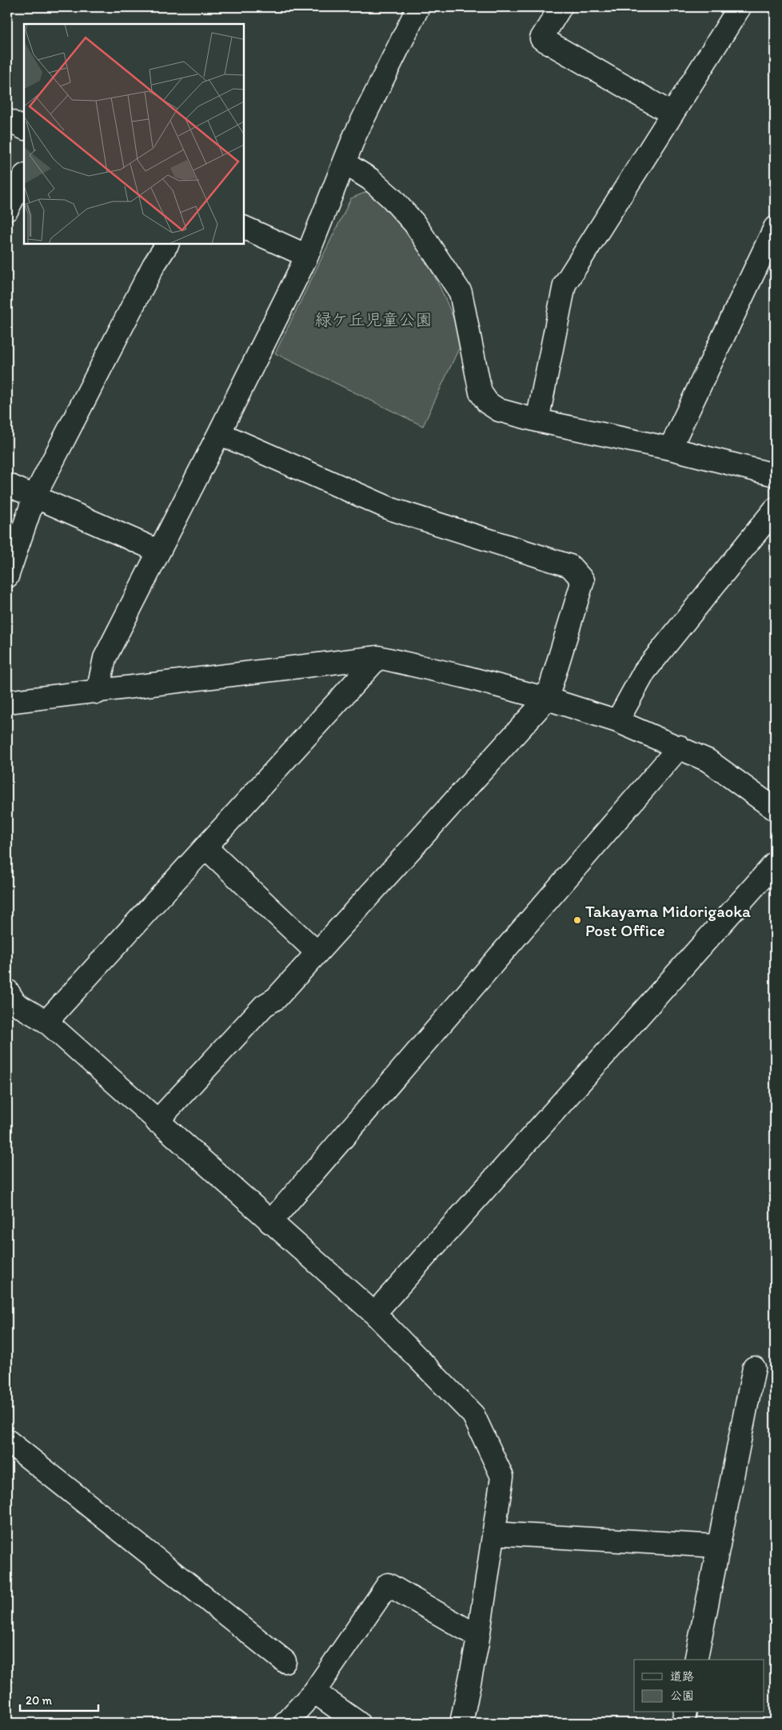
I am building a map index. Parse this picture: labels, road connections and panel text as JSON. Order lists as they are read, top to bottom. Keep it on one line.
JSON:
{"parks":["緑ケ丘児童公園"],"places":["Takayama Midorigaoka Post Office"],"legend":["道路","公園"],"scale_bar":"20 m"}
